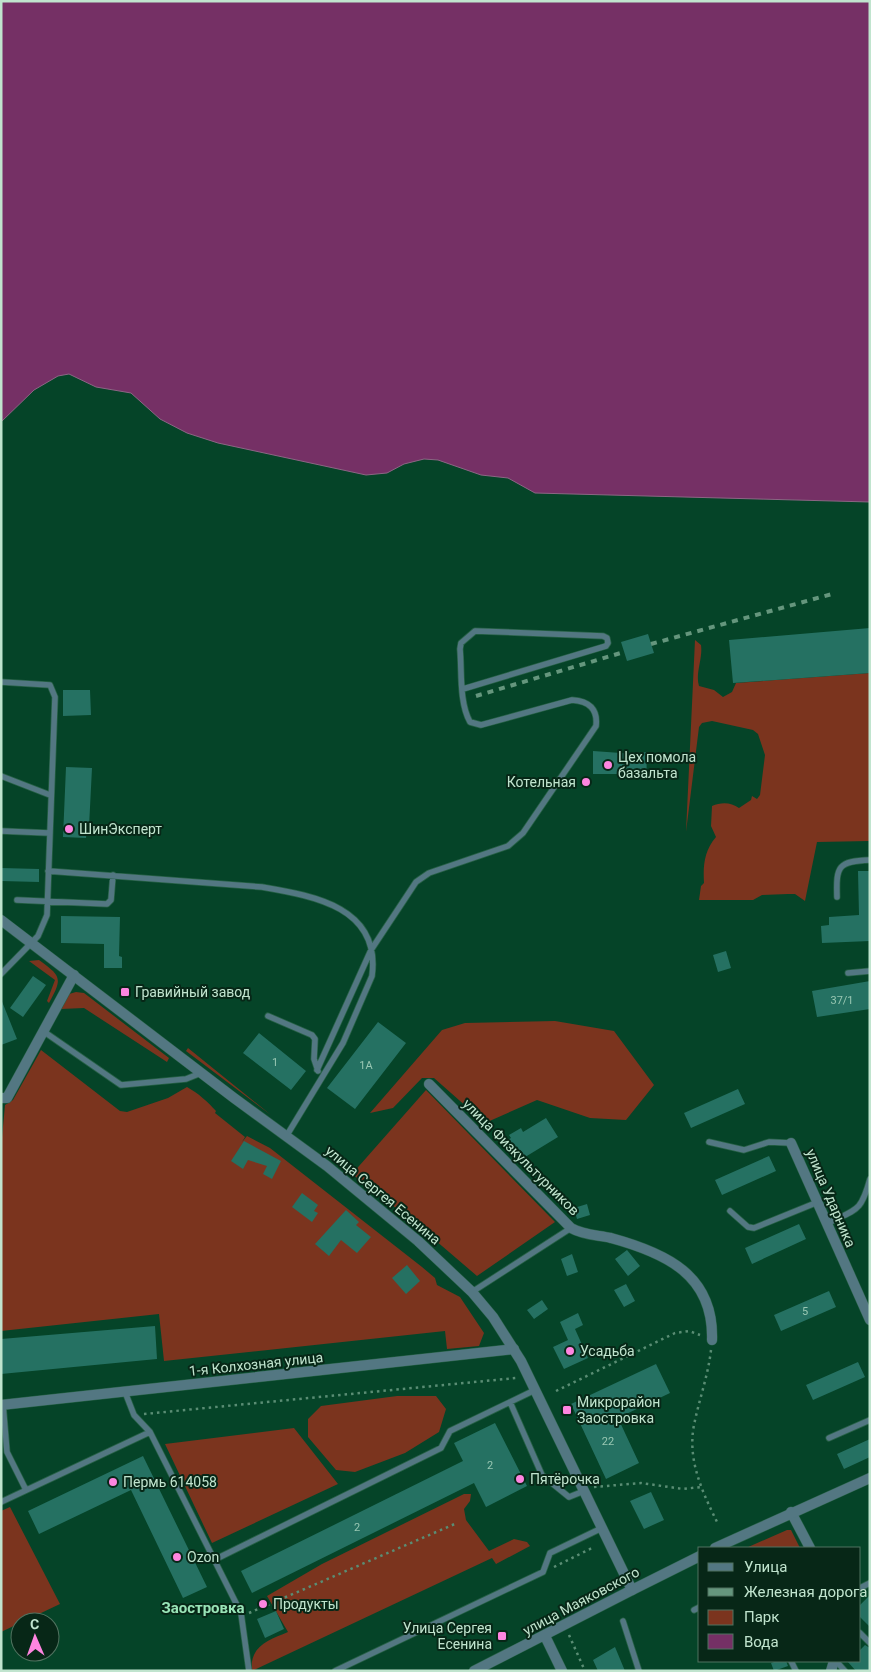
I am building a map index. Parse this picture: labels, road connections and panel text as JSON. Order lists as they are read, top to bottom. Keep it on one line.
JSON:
{"streets":{"street":["улица Физкультурников","улица Сергея Есенина","улица Ударника","1-я Колхозная улица","улица Маяковского"]},"crossings":[["улица Сергея Есенина","1-я Колхозная улица"],["улица Сергея Есенина","улица Маяковского"]],"districts":["Заостровка"],"places":{"other":["Цех помола базальта","Котельная","ШинЭксперт","Усадьба","Пятёрочка","Пермь 614058","Ozon","Продукты"],"transit":["Гравийный завод","Микрорайон Заостровка","Улица Сергея Есенина"]},"house_numbers":["37/1","1","1А","5","22","2","2"],"legend":["Улица","Железная дорога","Парк","Вода"],"north":"top"}
